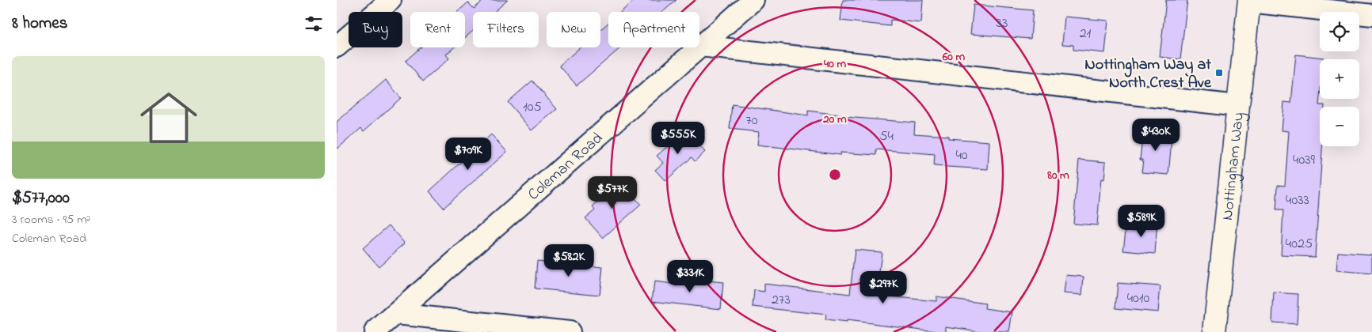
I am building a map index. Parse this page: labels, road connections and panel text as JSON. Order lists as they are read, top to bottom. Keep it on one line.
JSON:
{"streets":{"street":["Coleman Road","Nottingham Way"]},"places":{"transit":["Nottingham Way at North Crest Ave"]},"house_numbers":["33","21","105","70","54","40","4039","4033","4025","4010","273"],"page":{"heading":"8 homes","map_buttons":["+","−"],"chip":["Buy","Rent","Filters","New","Apartment"],"list":[{"name":"$577,000","note":"3 rooms · 95 m² · Coleman Road"}],"price":["$430K","$555K","$709K","$577K","$589K","$582K","$331K","$297K"]},"rings":["60 m","40 m","20 m","80 m"]}
